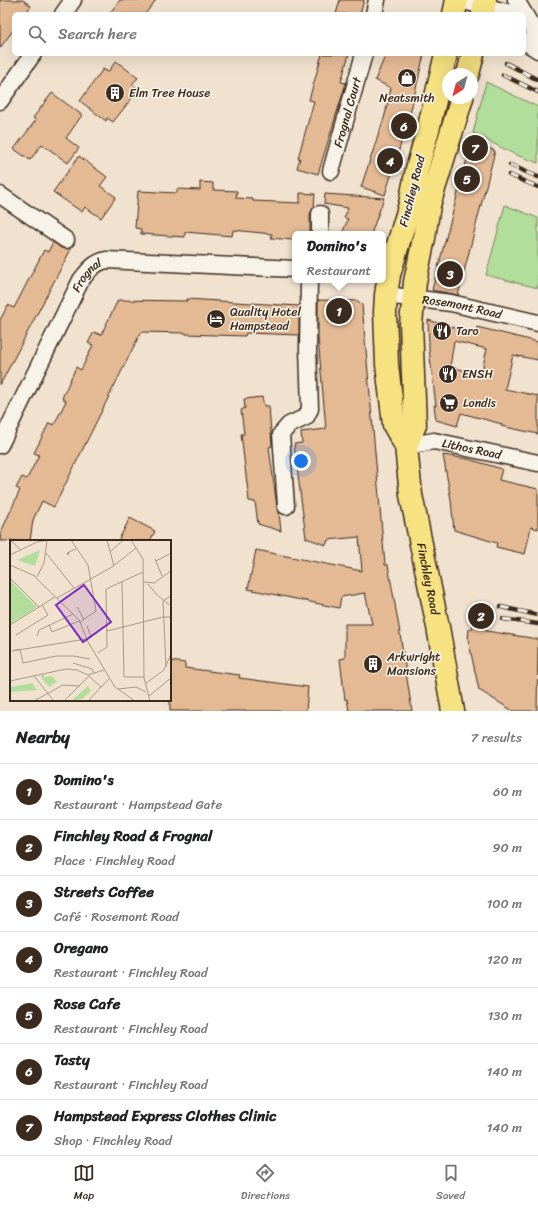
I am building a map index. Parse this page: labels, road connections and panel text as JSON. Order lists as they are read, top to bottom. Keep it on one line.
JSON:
{"streets":{"highway":["Finchley Road"],"street":["Frognal Court","Frognal","Rosemont Road","Lithos Road"]},"crossings":[["Finchley Road","Rosemont Road"],["Finchley Road","Lithos Road"]],"places":{"shop":["Neatsmith"],"building":["Elm Tree House","Arkwright Mansions"],"hotel":["Quality Hotel Hampstead"],"restaurant":["Taro","ENSH"],"supermarket":["Londis"]},"north":"bottom left","page":{"search":"Search here","pins":["6","7","4","5","3","1","2"],"popup":["Domino's","Restaurant"],"heading":["Nearby","7 results"],"list":[{"mark":"1","name":"Domino's","note":"Restaurant · Hampstead Gate","value":"60 m"},{"mark":"2","name":"Finchley Road & Frognal","note":"Place · Finchley Road","value":"90 m"},{"mark":"3","name":"Streets Coffee","note":"Café · Rosemont Road","value":"100 m"},{"mark":"4","name":"Oregano","note":"Restaurant · Finchley Road","value":"120 m"},{"mark":"5","name":"Rose Cafe","note":"Restaurant · Finchley Road","value":"130 m"},{"mark":"6","name":"Tasty","note":"Restaurant · Finchley Road","value":"140 m"},{"mark":"7","name":"Hampstead Express Clothes Clinic","note":"Shop · Finchley Road","value":"140 m"}],"nav":["Map","Directions","Saved"]}}
